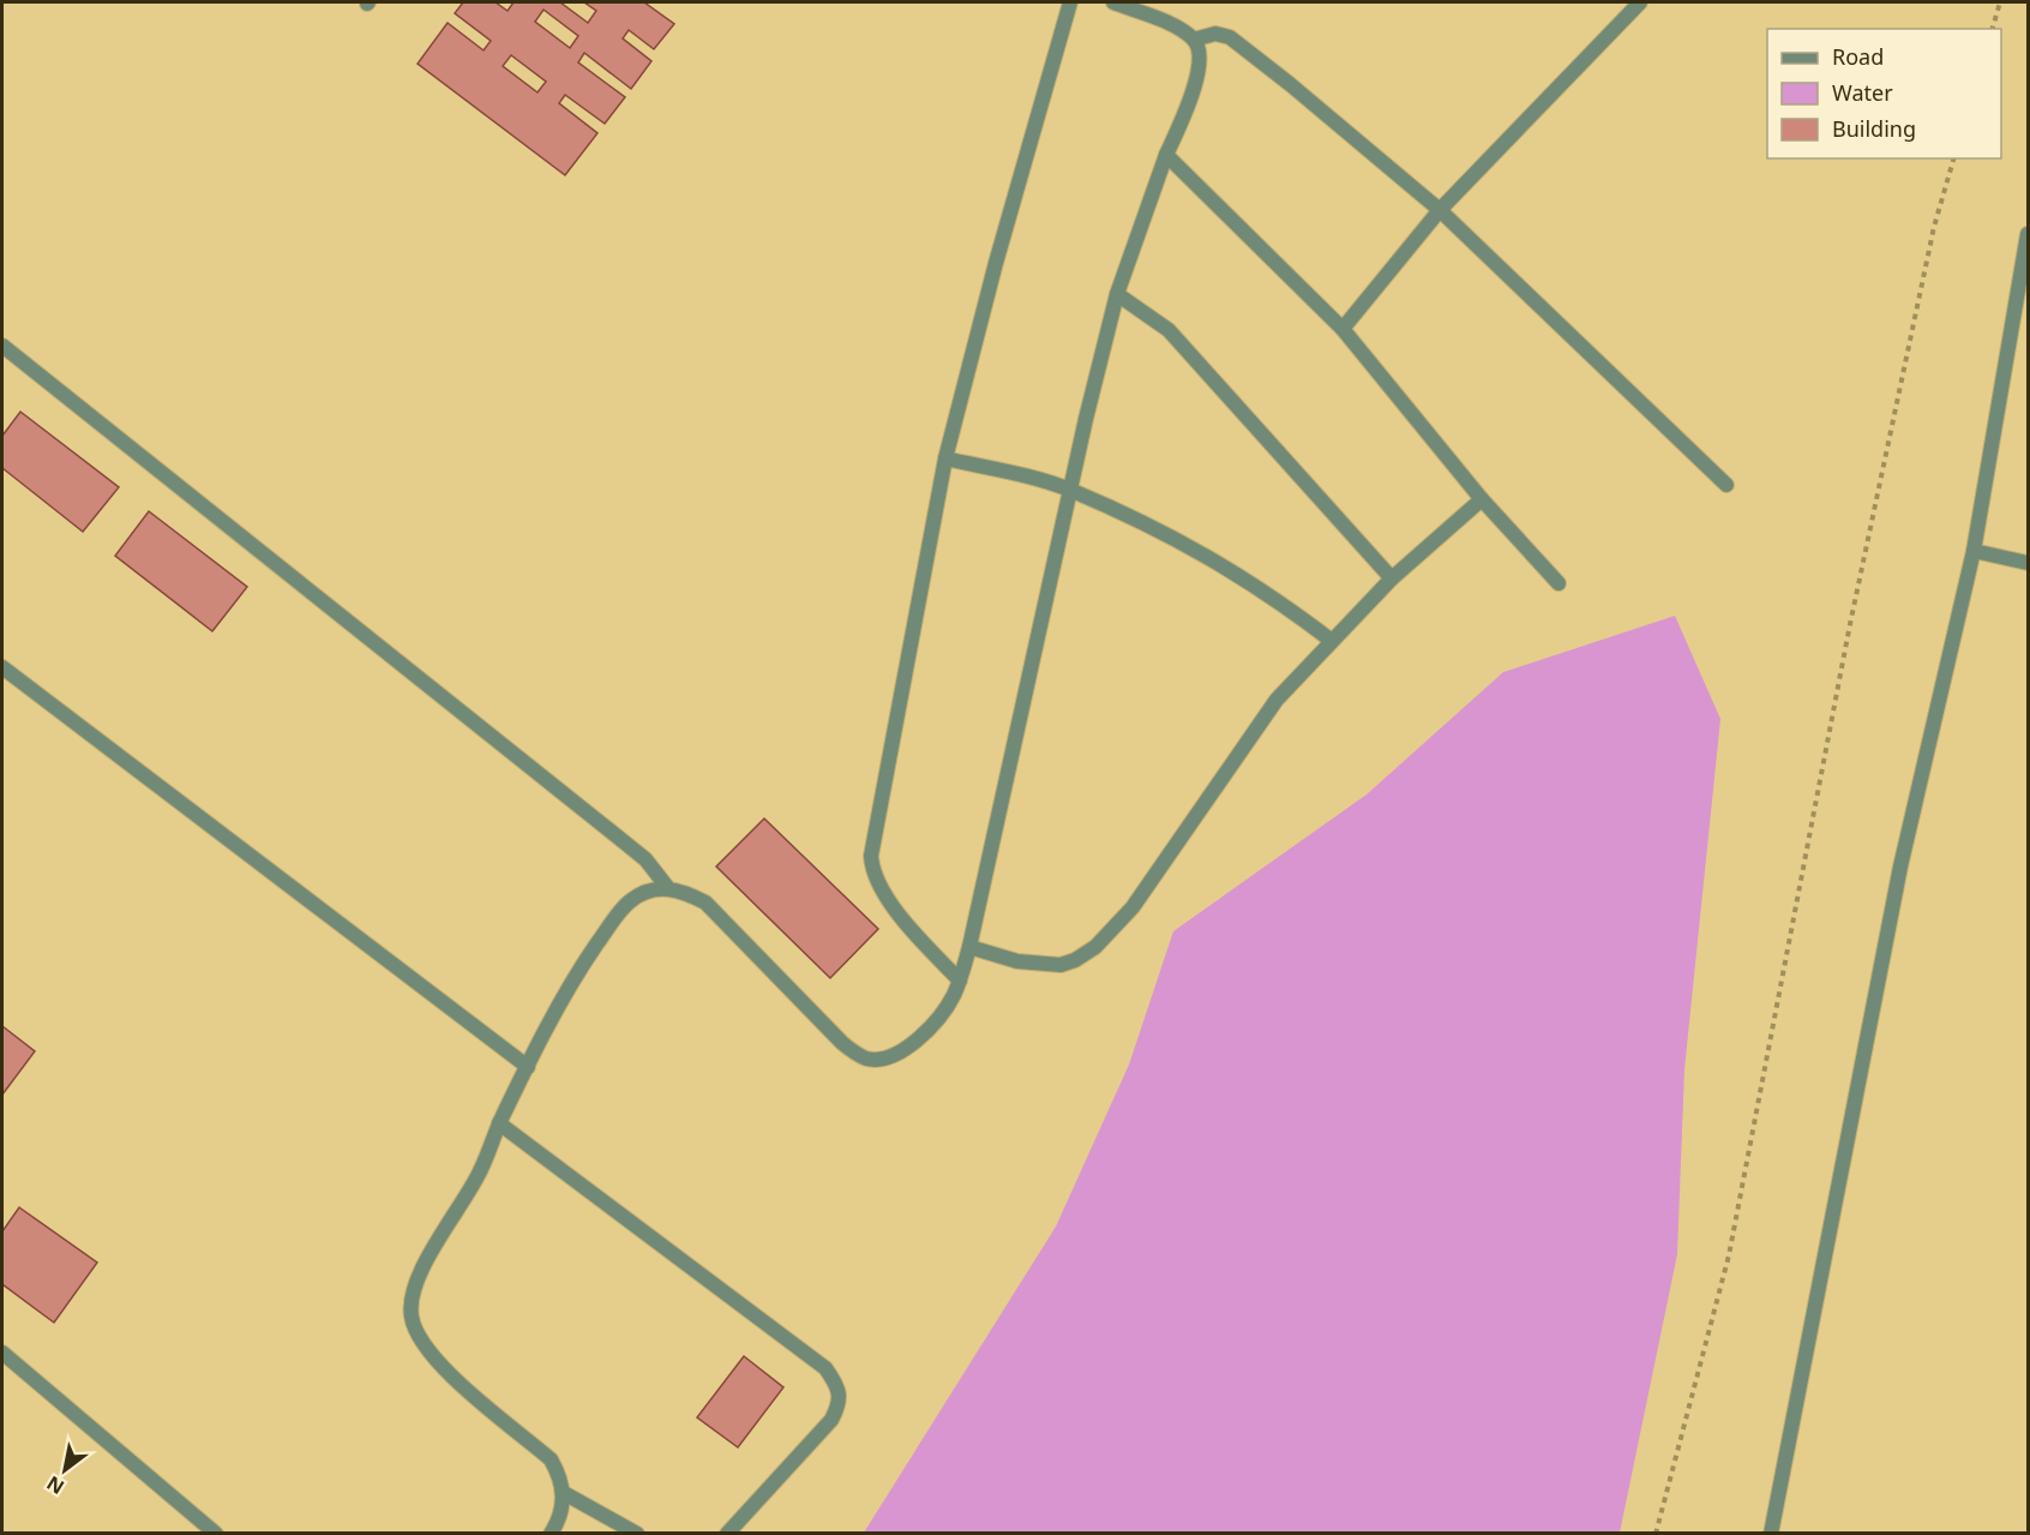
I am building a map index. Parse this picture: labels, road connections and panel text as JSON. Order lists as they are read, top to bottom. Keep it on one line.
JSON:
{"legend":["Road","Water","Building"],"north":"bottom left"}
